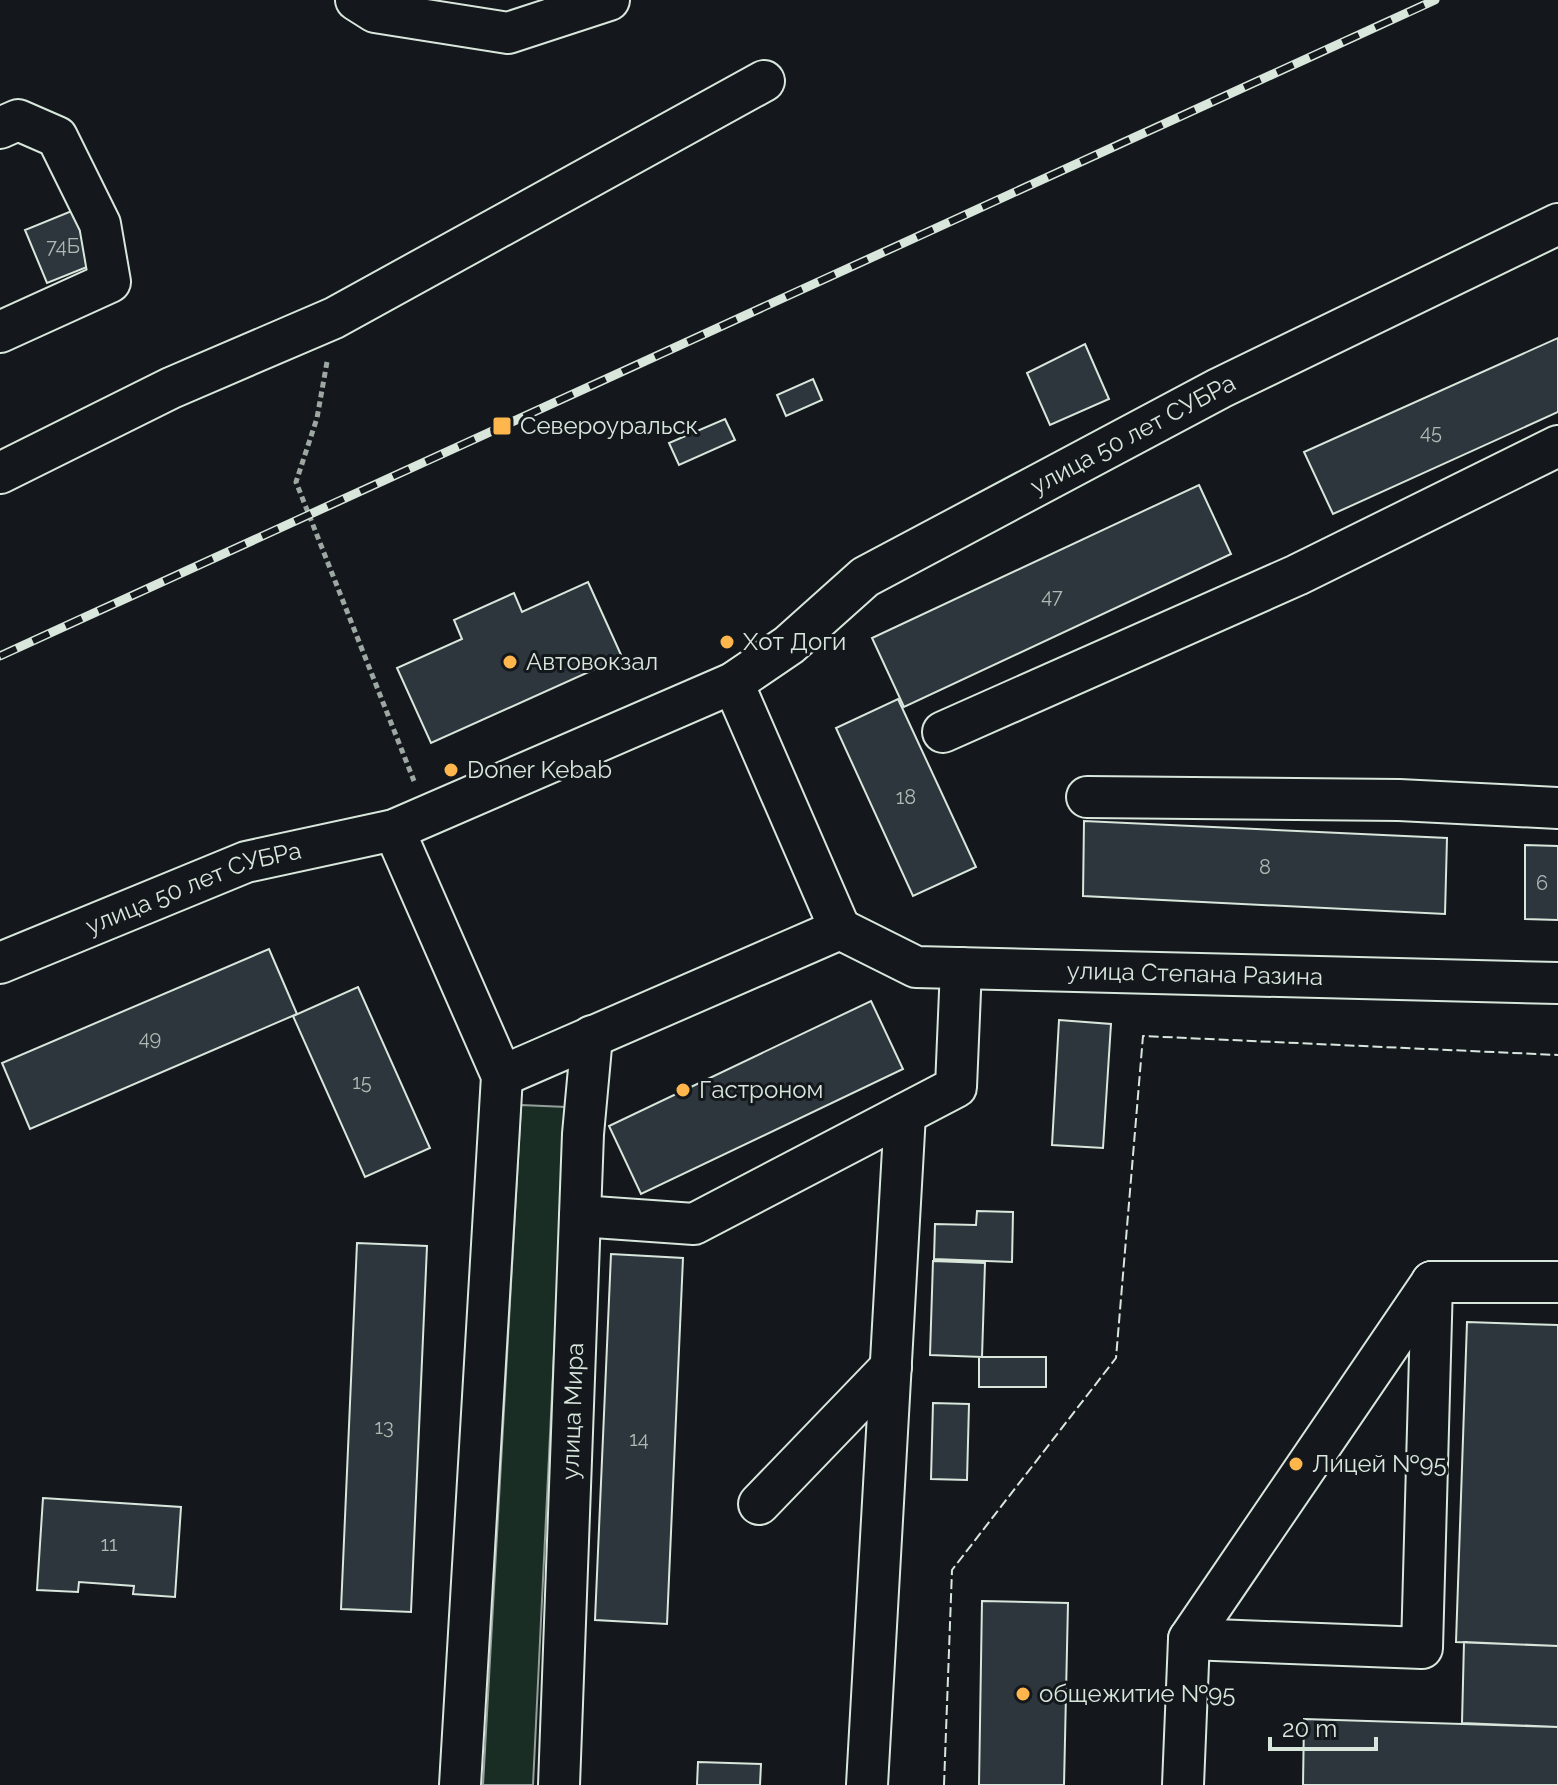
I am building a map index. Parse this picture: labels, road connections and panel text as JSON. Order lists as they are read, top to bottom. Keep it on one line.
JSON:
{"streets":{"street":["улица 50 лет СУБРа","улица Степана Разина","улица Мира"]},"places":{"transit":["Североуральск"],"other":["Хот Доги","Автовокзал","Doner Kebab","Гастроном","Лицей №95","общежитие №95"]},"house_numbers":["74Б","45","47","18","8","6","49","15","13","14","11"],"scale_bar":"20 m"}
